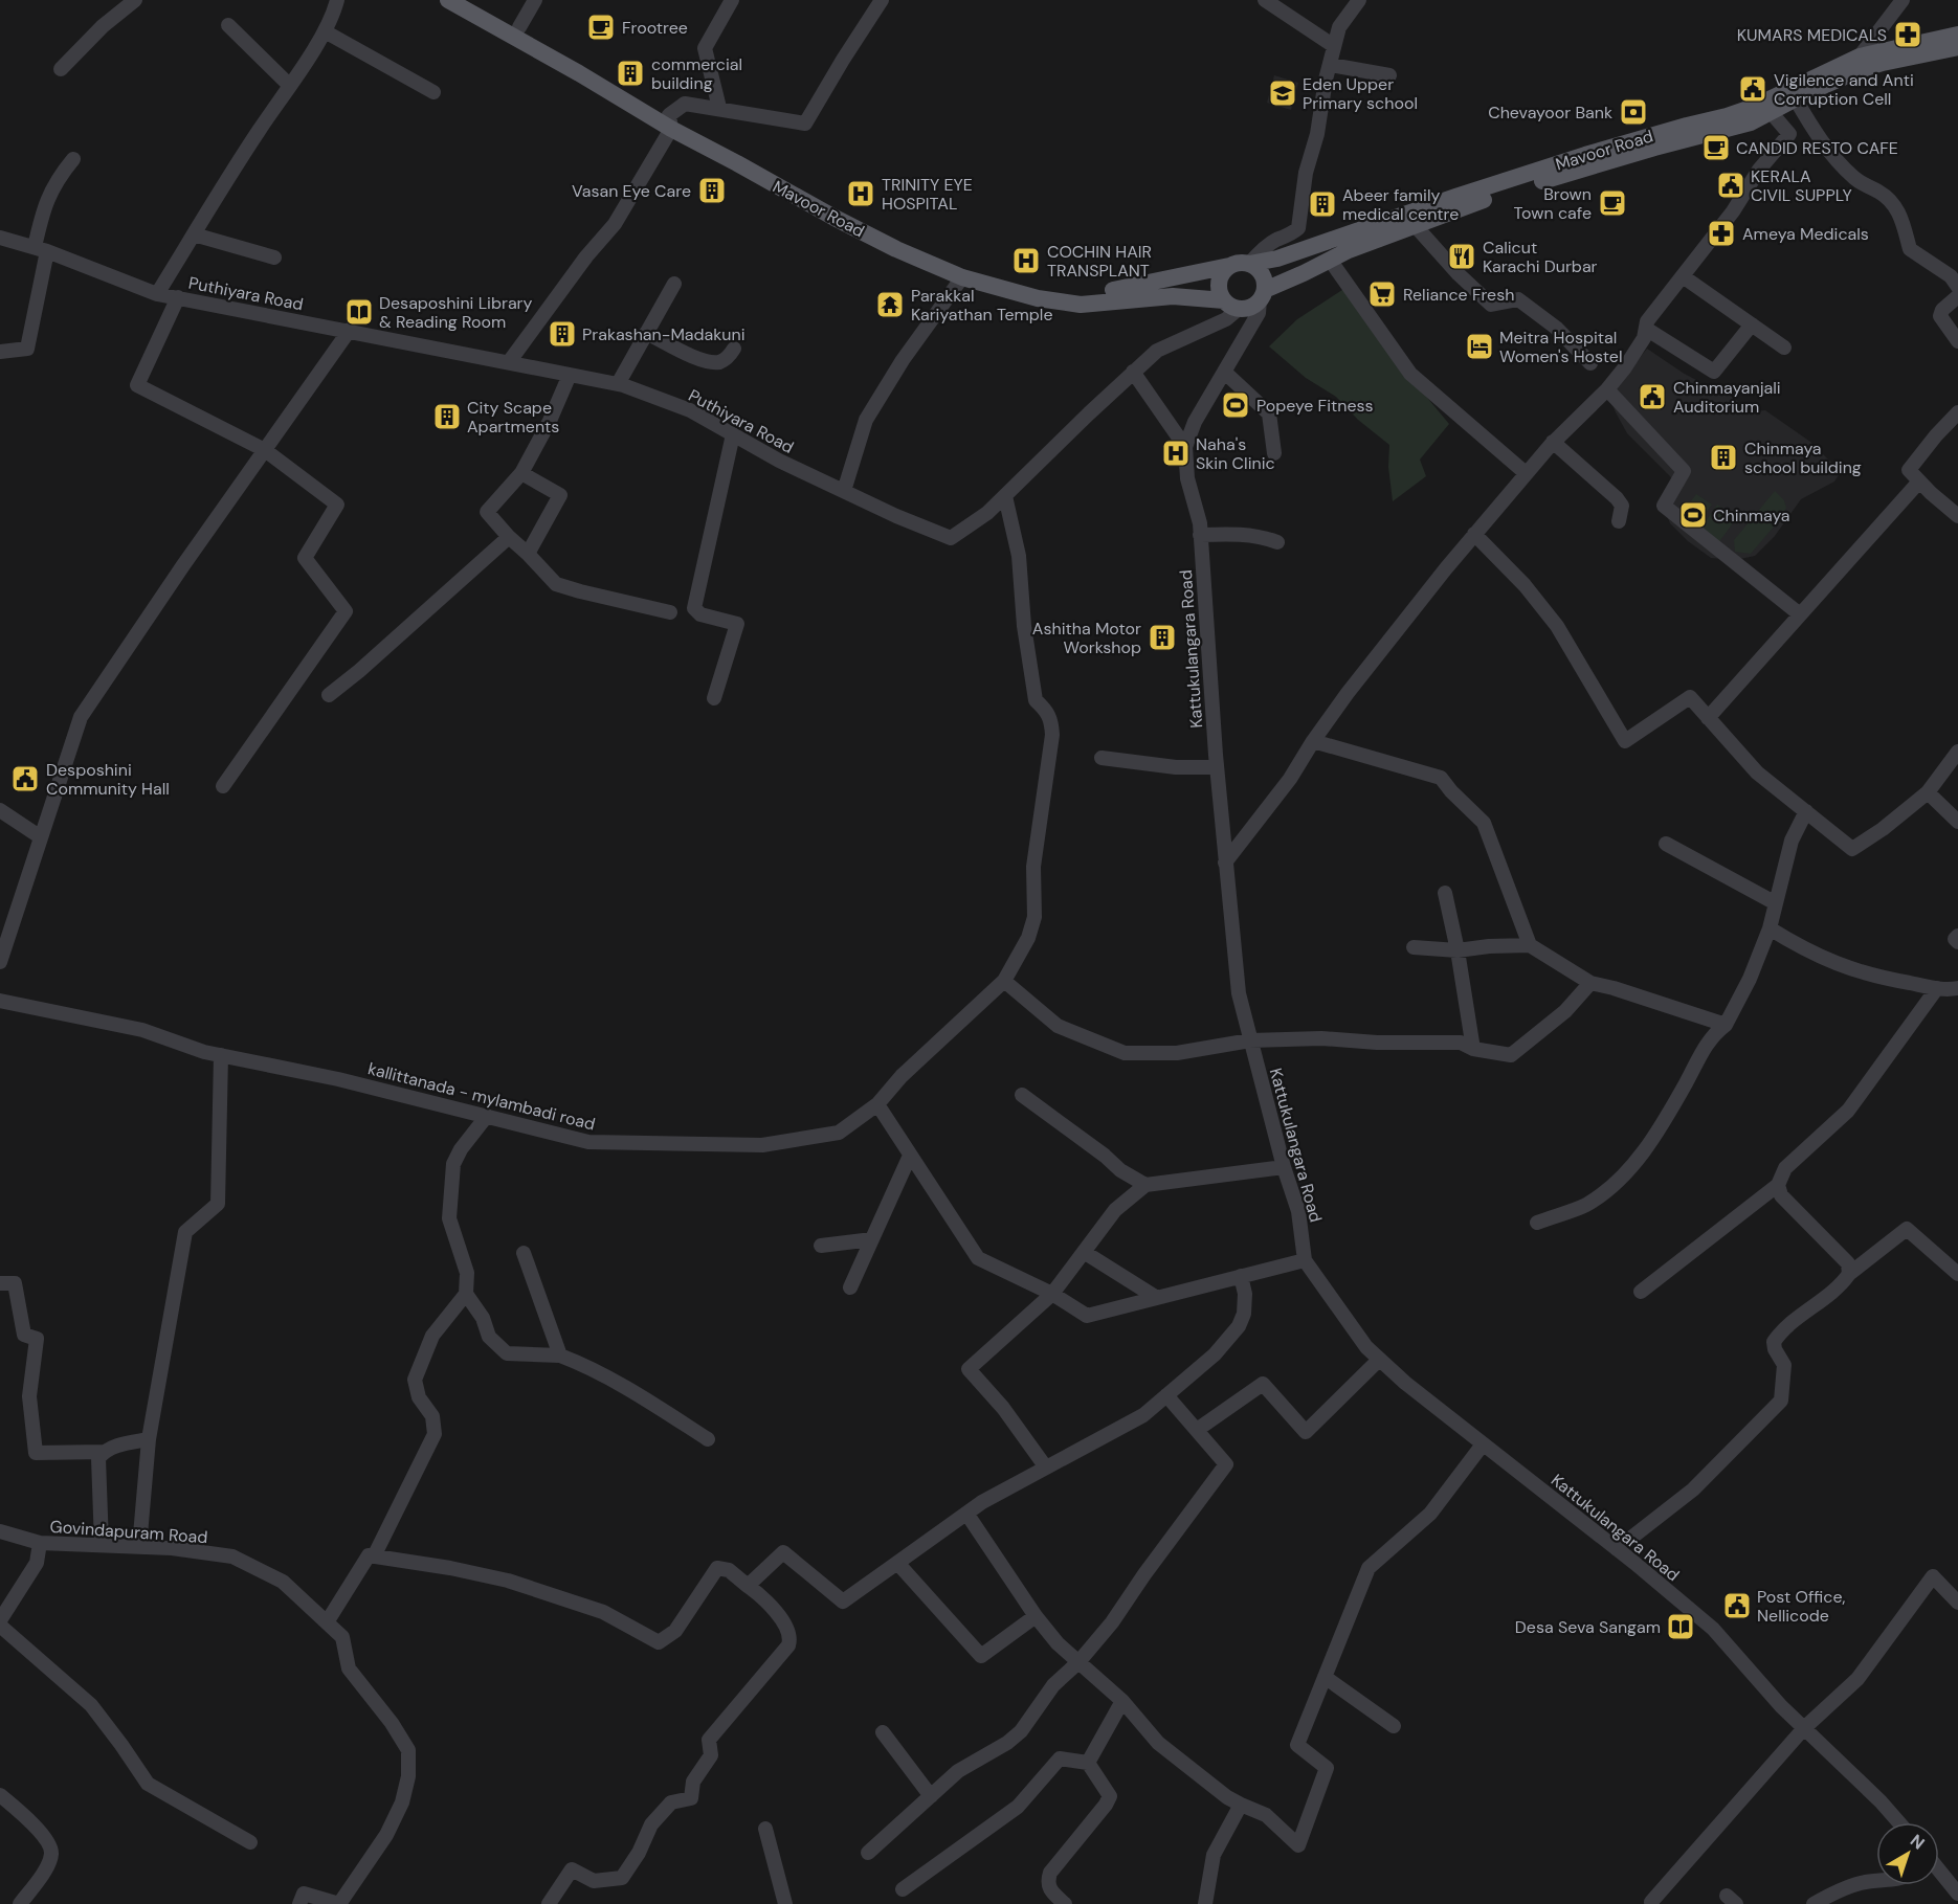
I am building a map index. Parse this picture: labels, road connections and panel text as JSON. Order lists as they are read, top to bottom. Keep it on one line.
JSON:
{"streets":{"main road":["Mavoor Road"],"street":["Puthiyara Road","Kattukulangara Road","kallittanada - mylambadi road","Govindapuram Road"]},"crossings":[["Mavoor Road","Puthiyara Road"],["Mavoor Road","Kattukulangara Road"],["Puthiyara Road","Kattukulangara Road"],["Puthiyara Road","kallittanada - mylambadi road"]],"places":{"cafe":["Frootree","CANDID RESTO CAFE","Brown Town cafe"],"pharmacy":["KUMARS MEDICALS","Ameya Medicals"],"building":["commercial building","Vasan Eye Care","Abeer family medical centre","Prakashan-Madakuni","City Scape Apartments","Chinmaya school building","Ashitha Motor Workshop"],"public building":["Vigilence and Anti Corruption Cell","KERALA CIVIL SUPPLY","Chinmayanjali Auditorium","Desposhini Community Hall","Post Office, Nellicode"],"school or university":["Eden Upper Primary school"],"bank":["Chevayoor Bank"],"hospital":["TRINITY EYE HOSPITAL","COCHIN HAIR TRANSPLANT","Naha's Skin Clinic"],"restaurant":["Calicut Karachi Durbar"],"supermarket":["Reliance Fresh"],"temple":["Parakkal Kariyathan Temple"],"library":["Desaposhini Library & Reading Room","Desa Seva Sangam"],"hotel":["Meitra Hospital Women's Hostel"],"sports":["Popeye Fitness","Chinmaya"]},"north":"top right"}
